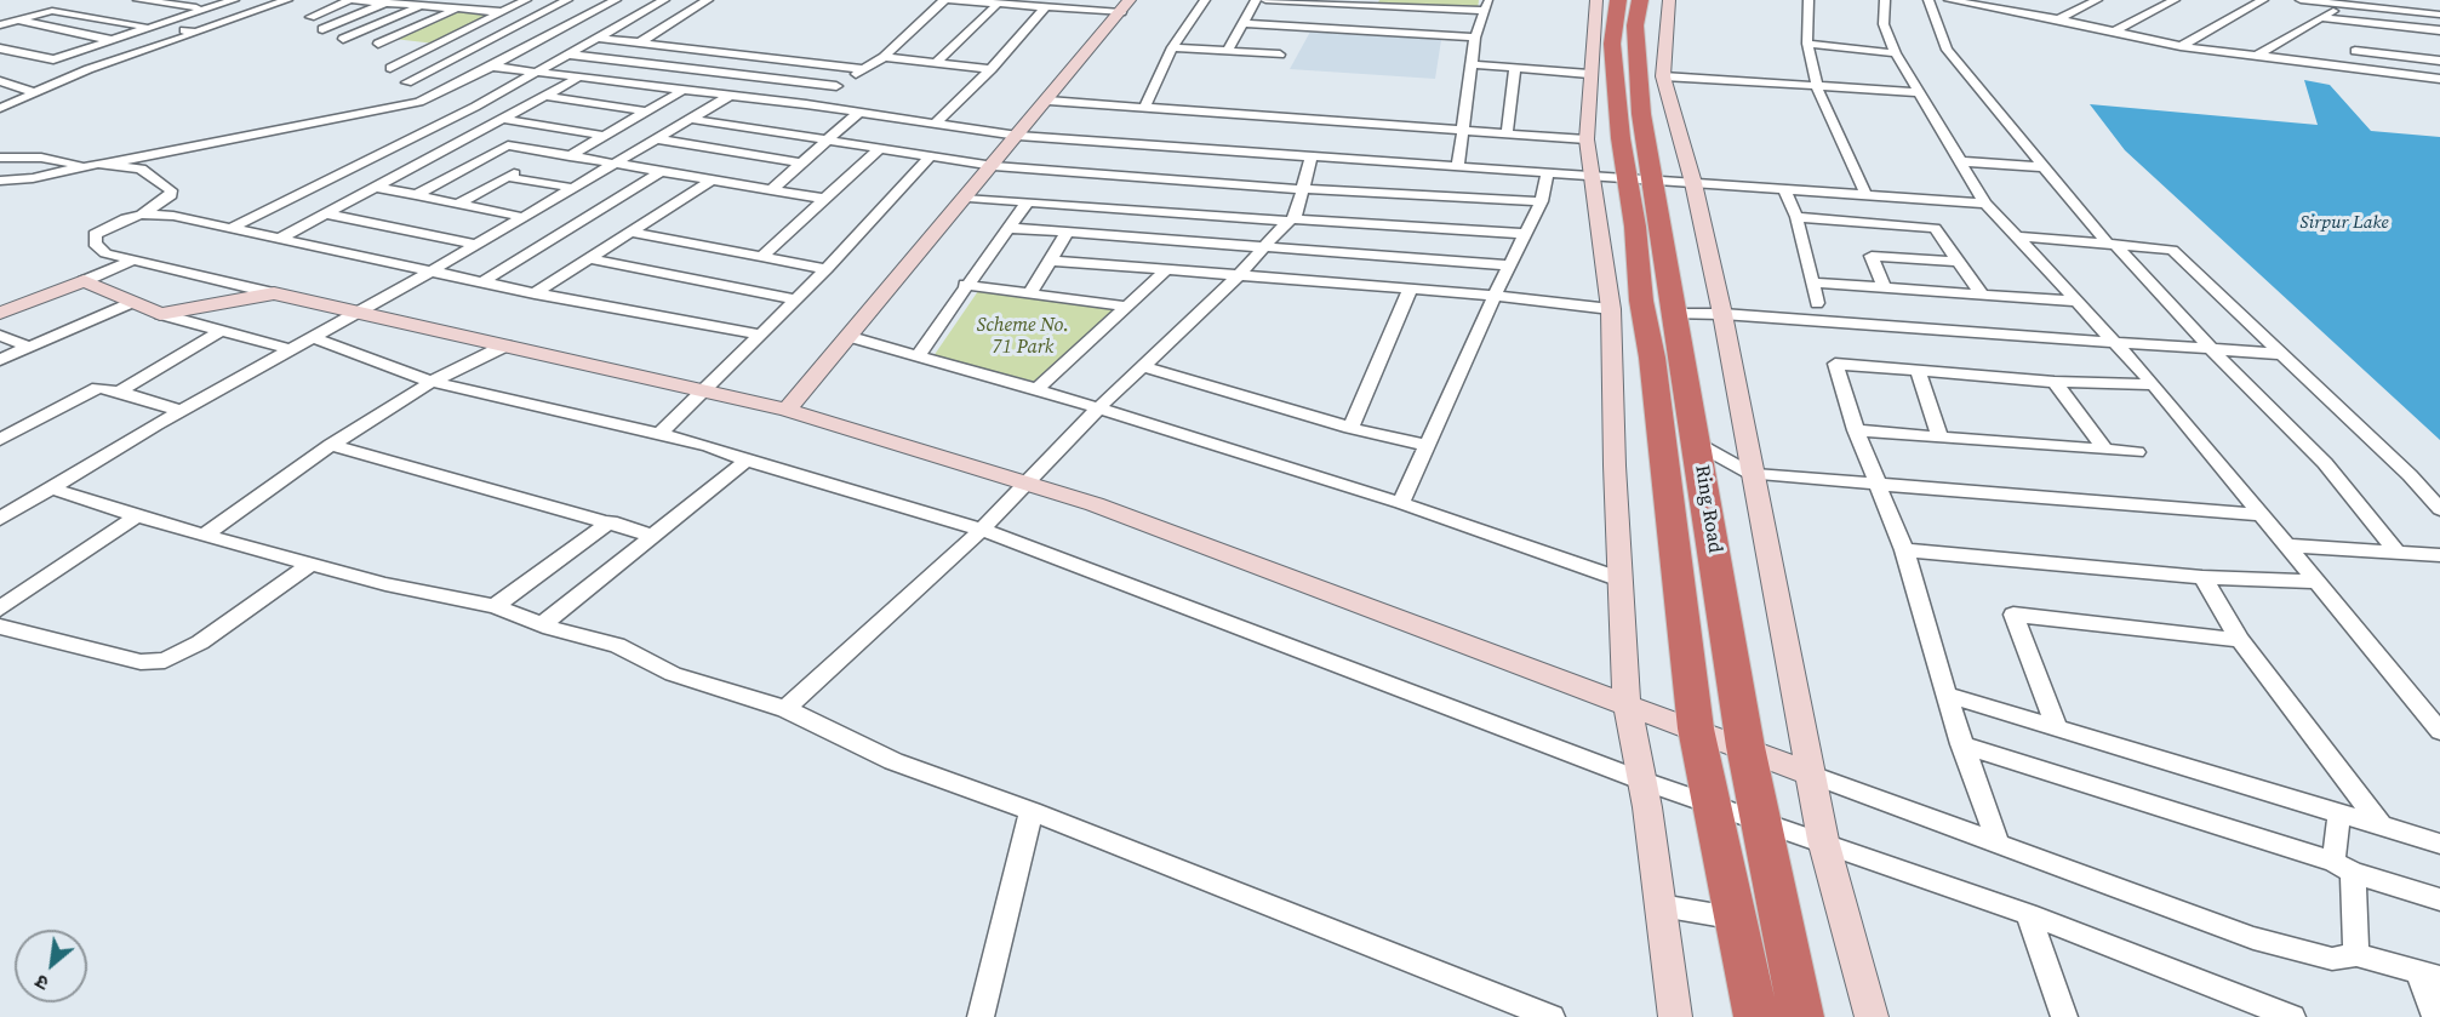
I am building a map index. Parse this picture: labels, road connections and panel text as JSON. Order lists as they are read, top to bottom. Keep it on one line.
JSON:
{"streets":{"highway":["Ring Road"]},"water":["Sirpur Lake"],"parks":["Scheme No. 71 Park"],"north":"bottom left"}
